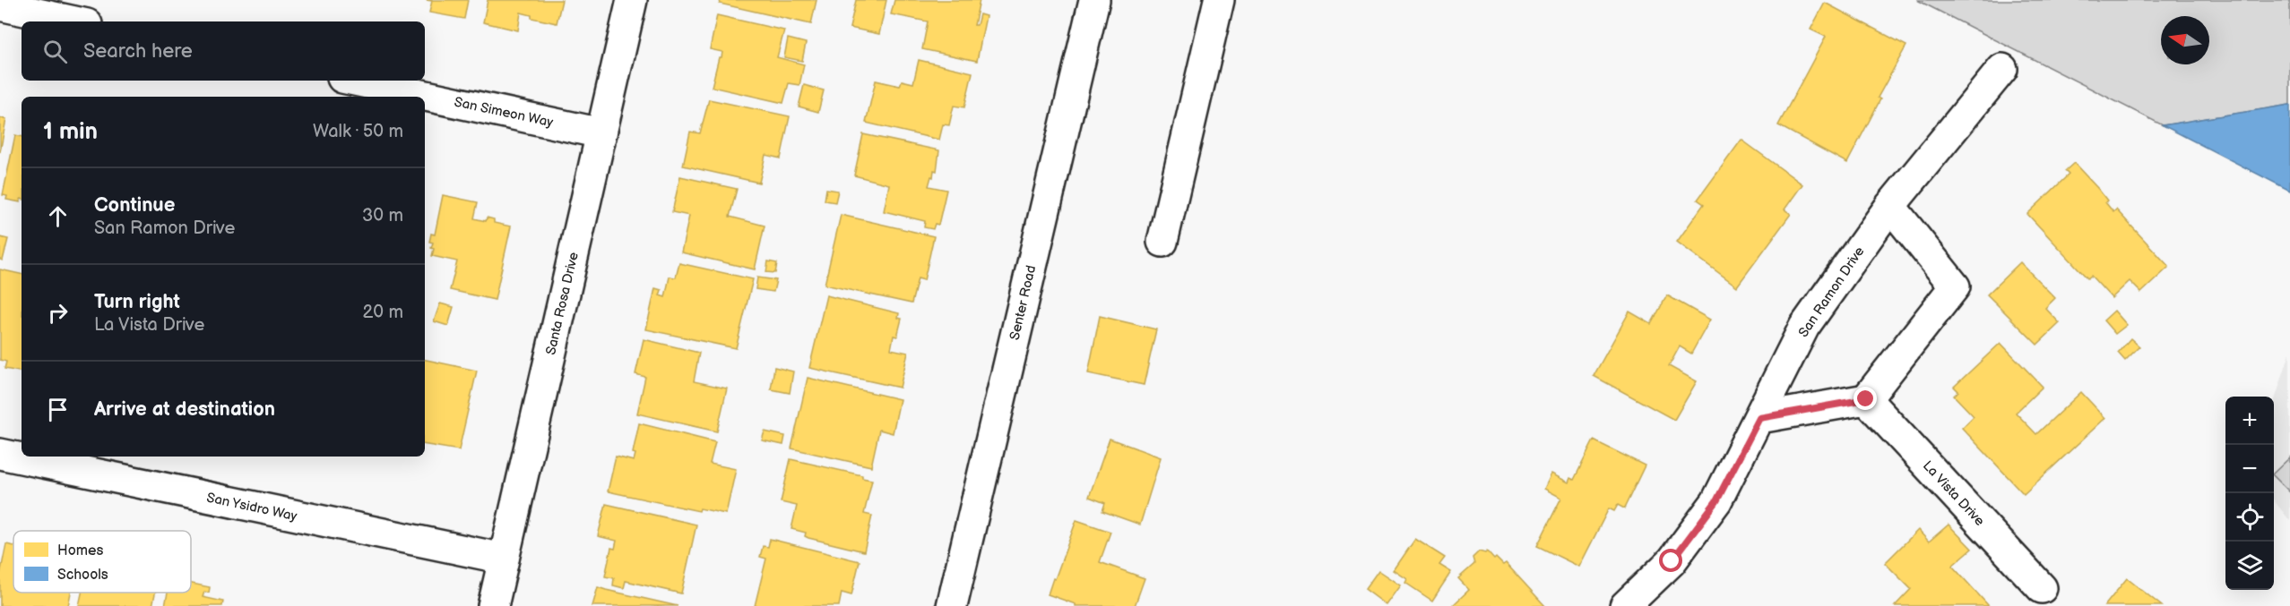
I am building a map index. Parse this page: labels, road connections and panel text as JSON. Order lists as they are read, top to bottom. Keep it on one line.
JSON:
{"streets":{"street":["San Simeon Way","San Ramon Drive","Senter Road","Santa Rosa Drive","La Vista Drive","San Ysidro Way"]},"crossings":[["San Simeon Way","Santa Rosa Drive"],["Santa Rosa Drive","San Ysidro Way"]],"legend":["Homes","Schools"],"north":"left","page":{"search":"Search here","heading":["1 min","Walk · 50 m"],"list":[["Continue","San Ramon Drive","30 m"],["Turn right","La Vista Drive","20 m"],"Arrive at destination"],"map_buttons":["+","−"]}}
